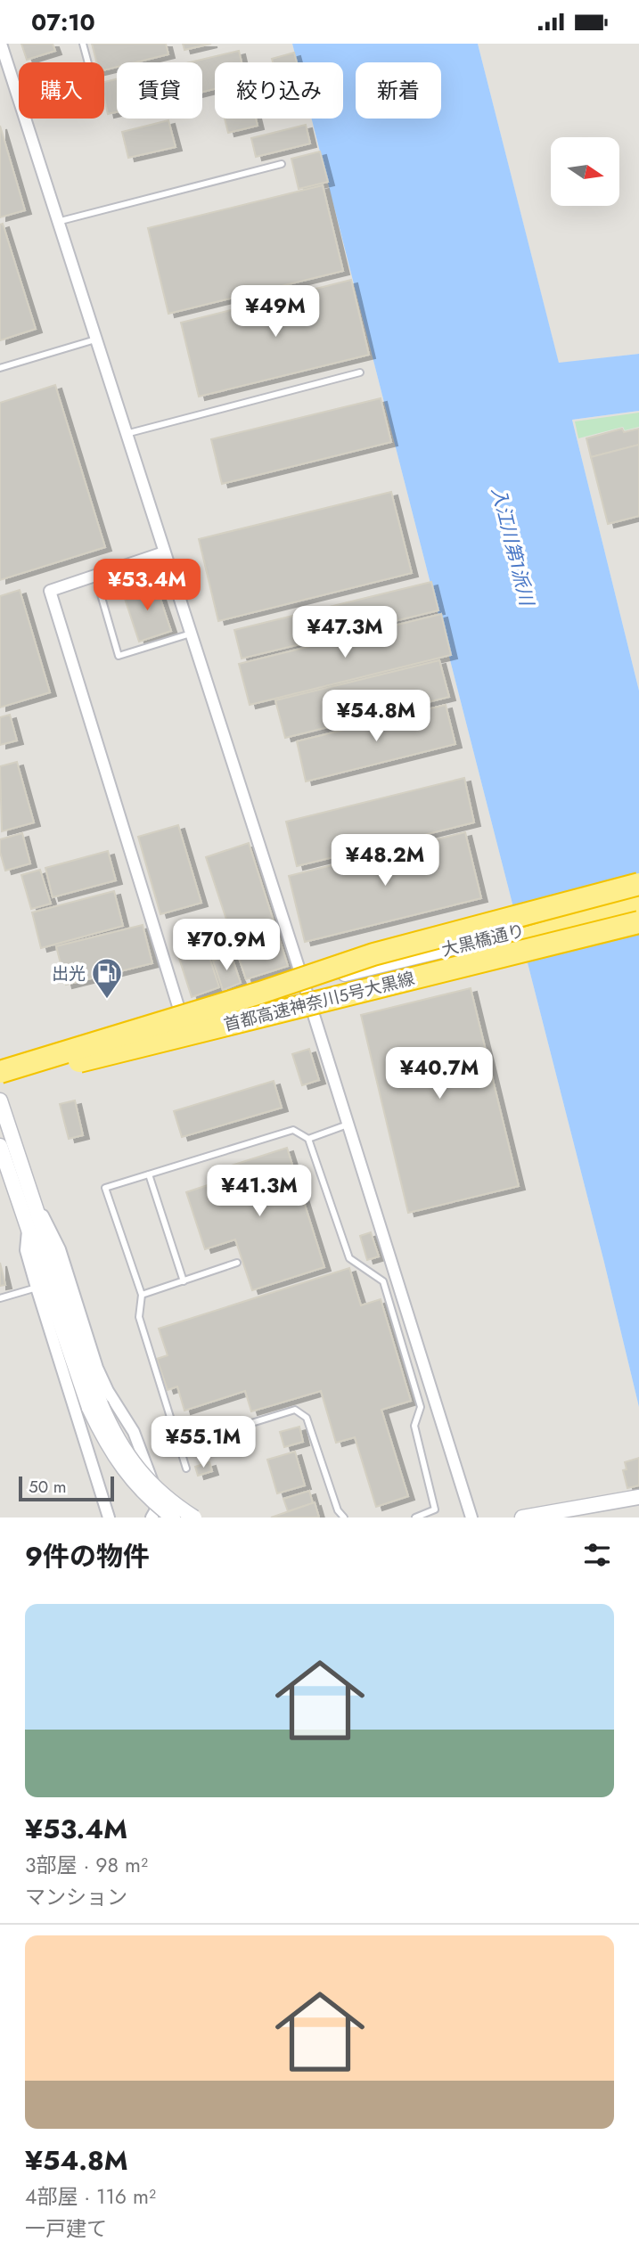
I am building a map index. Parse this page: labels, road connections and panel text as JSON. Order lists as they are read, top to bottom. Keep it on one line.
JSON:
{"streets":{"highway":["首都高速神奈川5号大黒線"],"street":["大黒橋通り"]},"crossings":[["大黒橋通り","首都高速神奈川5号大黒線"]],"water":["入江川第1派川"],"places":{"fuel station":["出光"]},"scale_bar":"50 m","north":"right","page":{"status":"07:10","chip":["購入","賃貸","絞り込み","新着"],"price":["¥49M","¥53.4M","¥47.3M","¥54.8M","¥48.2M","¥70.9M","¥40.7M","¥41.3M","¥55.1M"],"scale":"50 m","heading":"9件の物件","list":[{"name":"¥53.4M","note":"3部屋 · 98 m² · マンション"},{"name":"¥54.8M","note":"4部屋 · 116 m² · 一戸建て"}]}}
